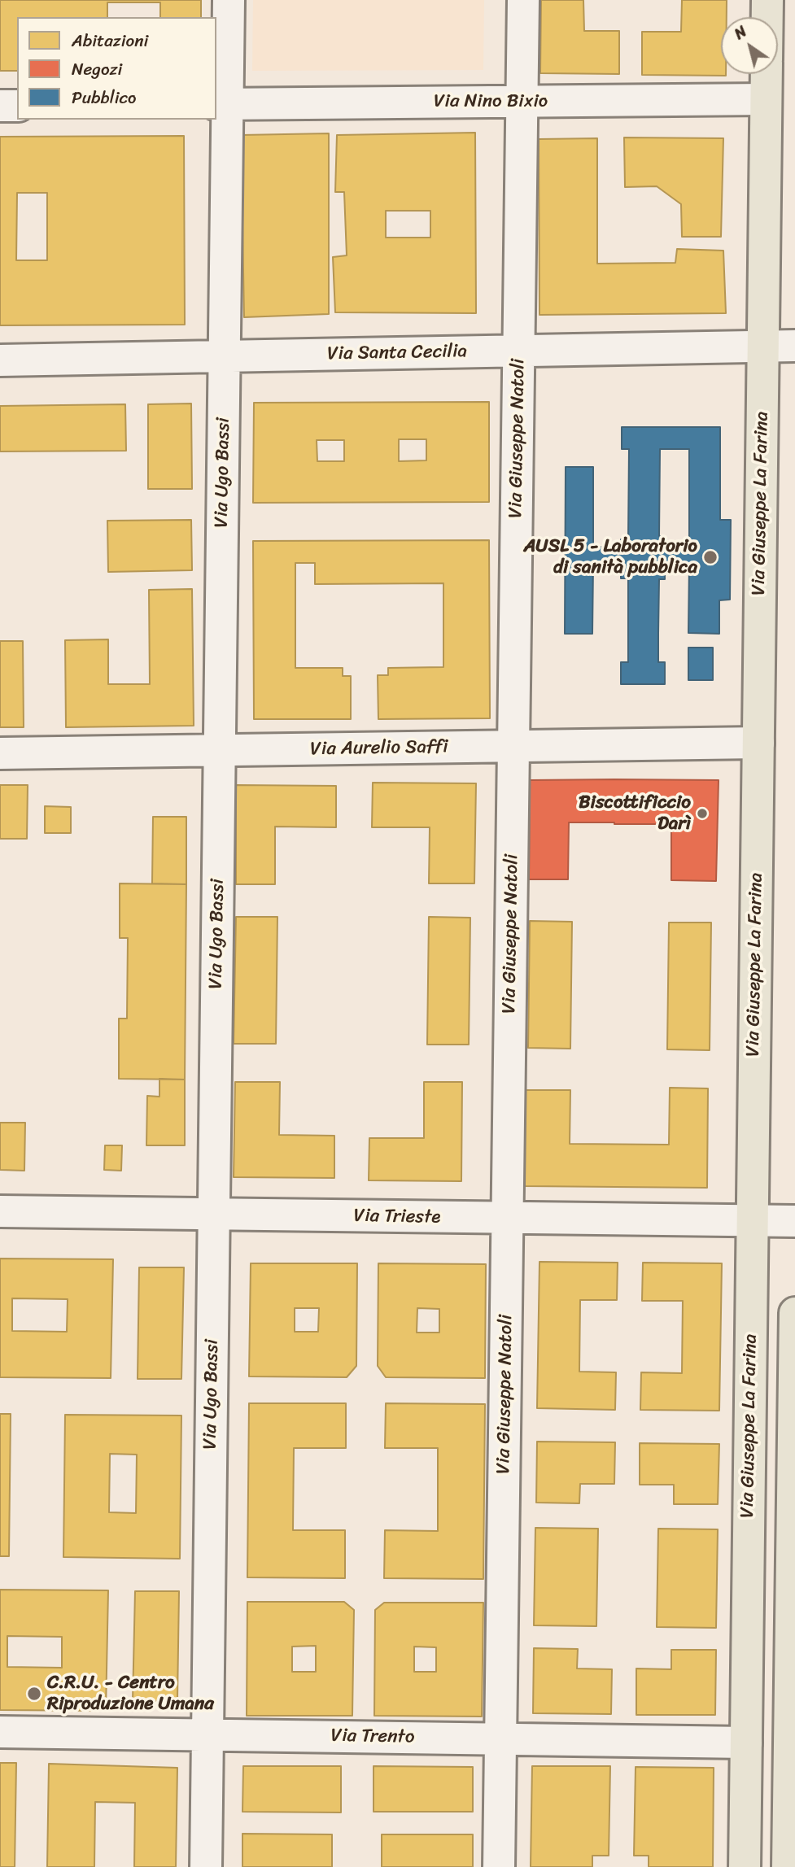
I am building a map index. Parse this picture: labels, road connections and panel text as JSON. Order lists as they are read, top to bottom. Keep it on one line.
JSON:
{"streets":{"main road":["Via Giuseppe La Farina"],"street":["Via Nino Bixio","Via Santa Cecilia","Via Giuseppe Natoli","Via Ugo Bassi","Via Aurelio Saffi","Via Trieste","Via Trento"]},"crossings":[["Via Nino Bixio","Via Giuseppe Natoli"],["Via Nino Bixio","Via Ugo Bassi"],["Via Nino Bixio","Via Giuseppe La Farina"],["Via Santa Cecilia","Via Giuseppe Natoli"],["Via Santa Cecilia","Via Ugo Bassi"],["Via Santa Cecilia","Via Giuseppe La Farina"],["Via Giuseppe Natoli","Via Aurelio Saffi"],["Via Giuseppe Natoli","Via Trieste"],["Via Giuseppe Natoli","Via Trento"],["Via Ugo Bassi","Via Aurelio Saffi"],["Via Ugo Bassi","Via Trieste"],["Via Ugo Bassi","Via Trento"],["Via Giuseppe La Farina","Via Aurelio Saffi"],["Via Giuseppe La Farina","Via Trieste"],["Via Giuseppe La Farina","Via Trento"]],"places":["AUSL 5 - Laboratorio di sanità pubblica","Biscottificcio Darì","C.R.U. - Centro Riproduzione Umana"],"legend":["Abitazioni","Negozi","Pubblico"],"north":"top left"}
